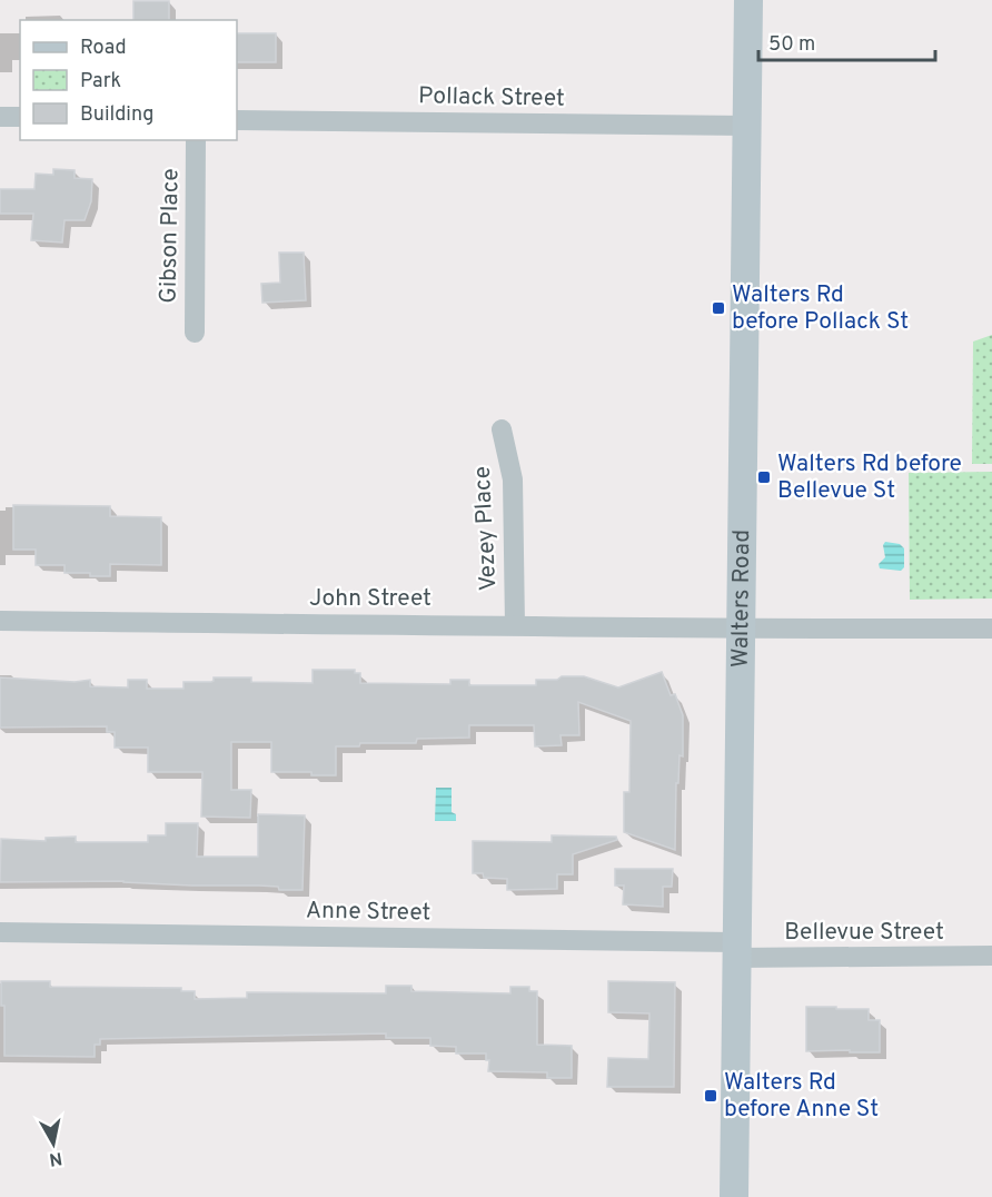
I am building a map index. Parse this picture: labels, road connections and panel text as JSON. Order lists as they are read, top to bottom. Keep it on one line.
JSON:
{"streets":{"main road":["Walters Road"],"street":["Pollack Street","Gibson Place","Vezey Place","John Street","Anne Street","Bellevue Street"]},"crossings":[["Pollack Street","Walters Road"],["Vezey Place","John Street"],["John Street","Walters Road"],["Walters Road","Anne Street"],["Walters Road","Bellevue Street"],["Anne Street","Bellevue Street"]],"places":{"transit":["Walters Rd before Pollack St","Walters Rd before Bellevue St","Walters Rd before Anne St"]},"legend":["Road","Park","Building"],"scale_bar":"50 m","north":"bottom"}
